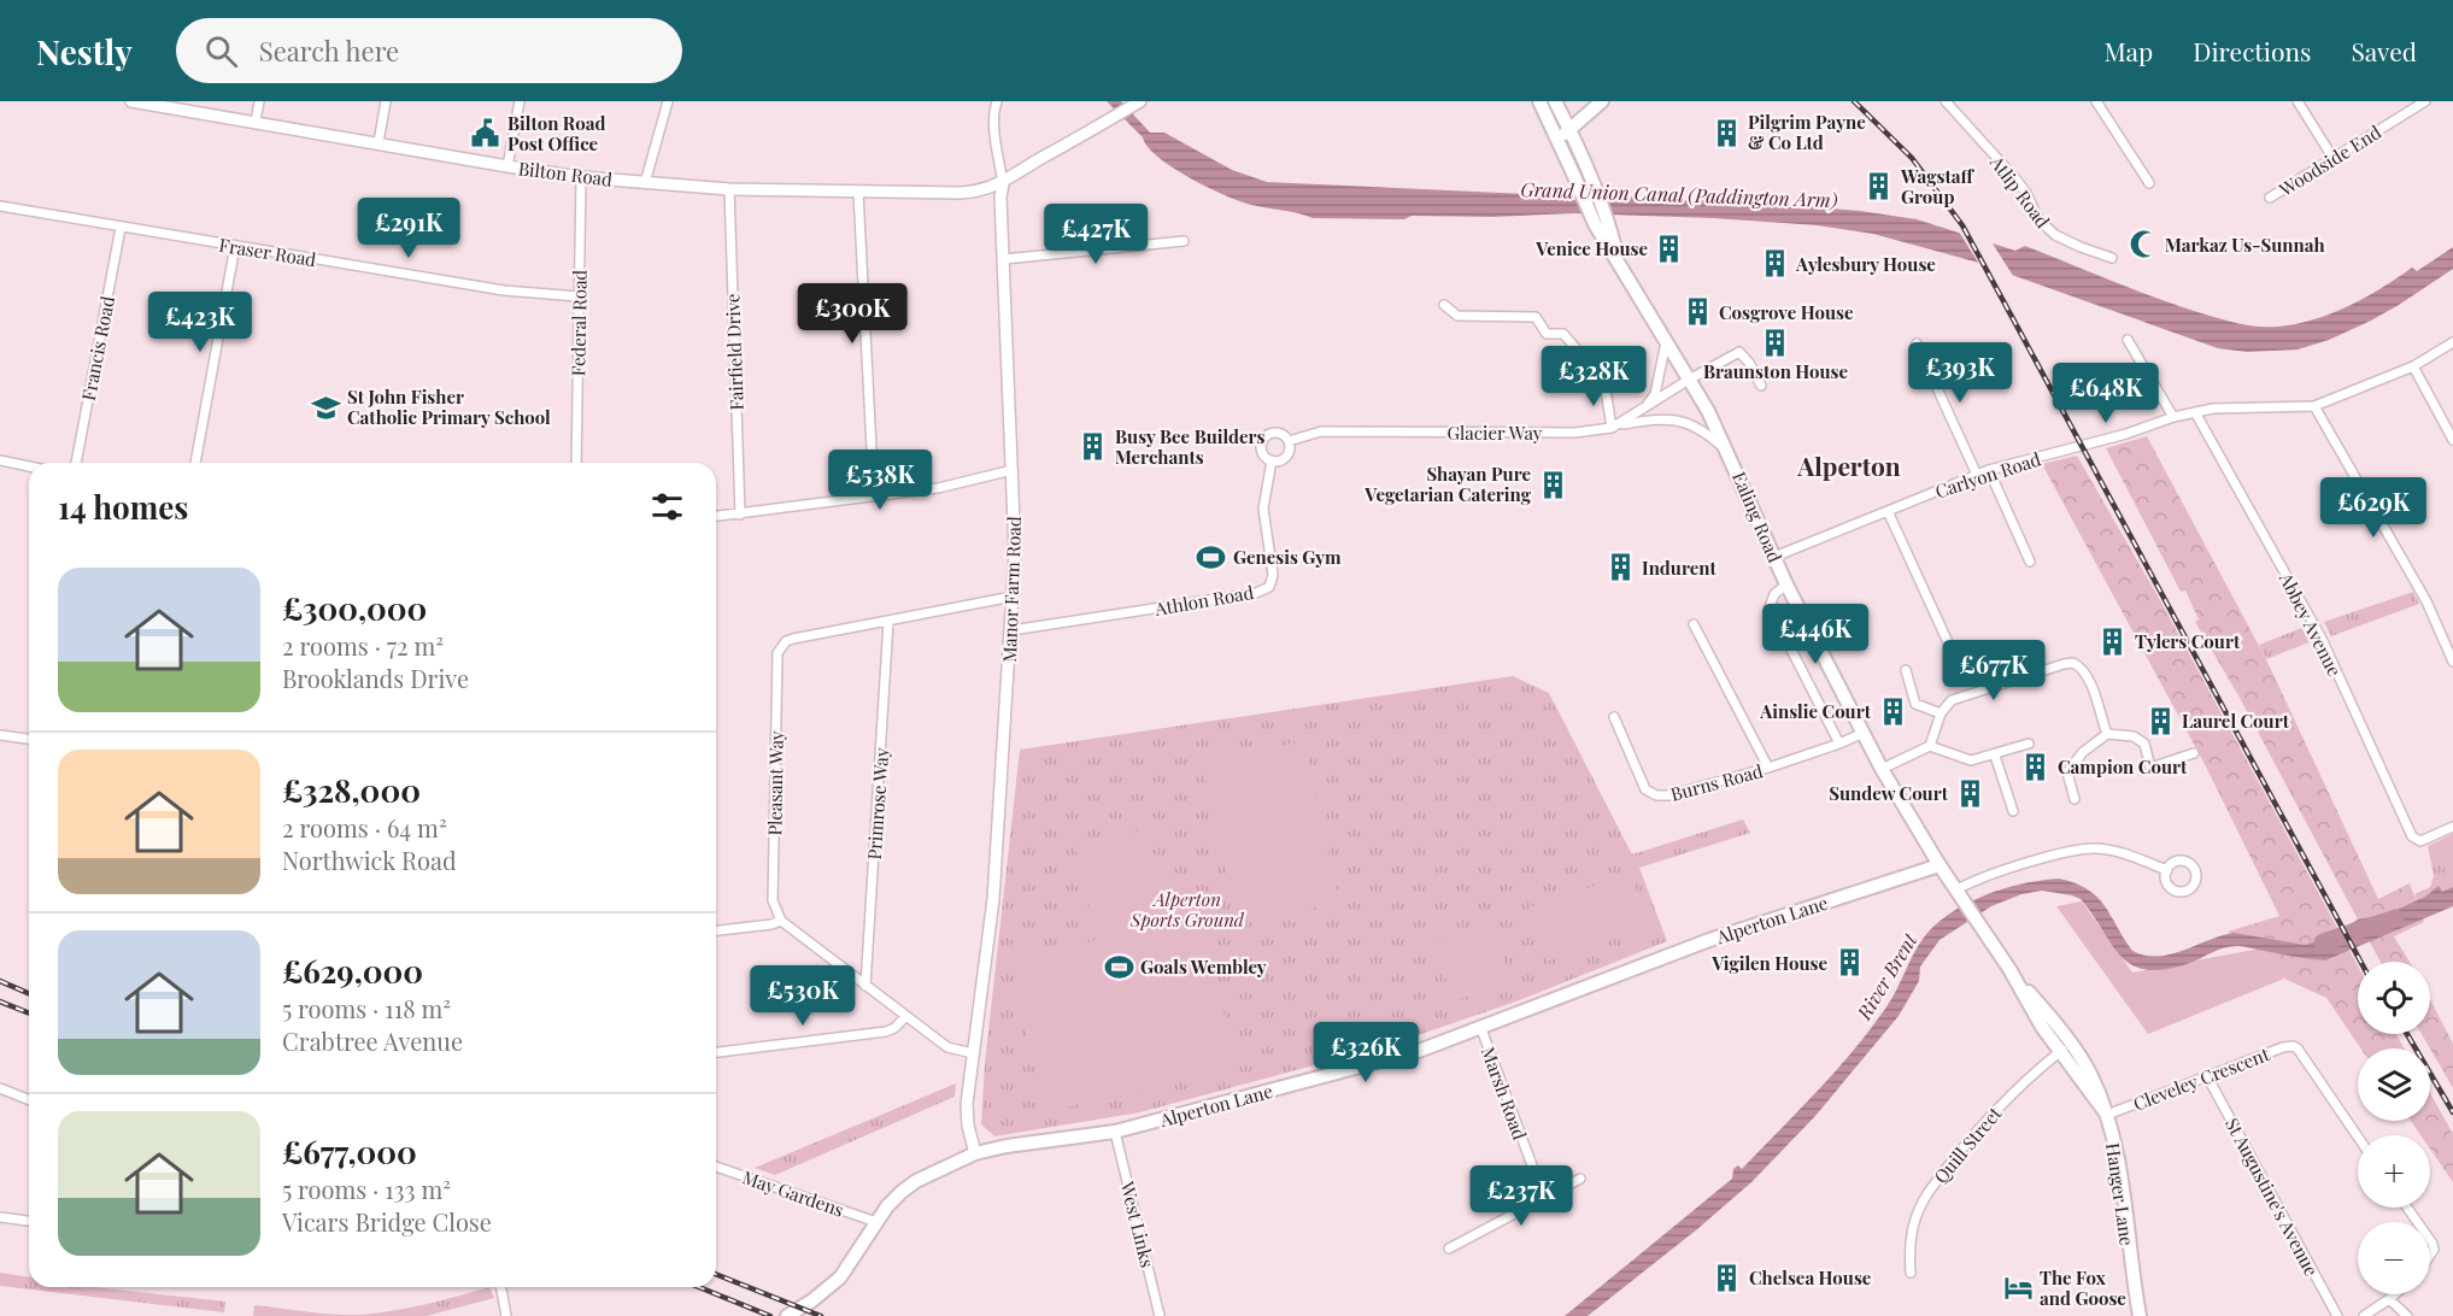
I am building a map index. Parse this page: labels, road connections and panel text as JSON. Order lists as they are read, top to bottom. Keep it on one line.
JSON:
{"streets":{"main road":["Ealing Road","Alperton Lane","Hanger Lane"],"street":["Woodside End","Bilton Road","Atlip Road","Fraser Road","Federal Road","Francis Road","Fairfield Drive","Glacier Way","Carlyon Road","Manor Farm Road","Athlon Road","Abbey Avenue","Burns Road","Pleasant Way","Primrose Way","Cleveley Crescent","Marsh Road","Quill Street","May Gardens","St Augustine's Avenue","West Links"]},"crossings":[["Bilton Road","Federal Road"],["Bilton Road","Fairfield Drive"],["Bilton Road","Manor Farm Road"],["Fraser Road","Federal Road"],["Fraser Road","Francis Road"],["Glacier Way","Ealing Road"],["Glacier Way","Athlon Road"],["Carlyon Road","Ealing Road"],["Carlyon Road","Abbey Avenue"],["Ealing Road","Burns Road"],["Ealing Road","Alperton Lane"],["Ealing Road","Hanger Lane"],["Manor Farm Road","Athlon Road"],["Manor Farm Road","Pleasant Way"],["Manor Farm Road","Alperton Lane"],["Pleasant Way","Primrose Way"],["Alperton Lane","Marsh Road"],["Alperton Lane","May Gardens"],["Alperton Lane","West Links"],["Cleveley Crescent","Hanger Lane"],["Cleveley Crescent","St Augustine's Avenue"],["Quill Street","Hanger Lane"]],"districts":["Alperton"],"water":["Grand Union Canal (Paddington Arm)","River Brent"],"parks":["Alperton Sports Ground"],"places":{"building":["Pilgrim Payne & Co Ltd","Wagstaff Group","Venice House","Aylesbury House","Cosgrove House","Braunston House","Busy Bee Builders Merchants","Shayan Pure Vegetarian Catering","Indurent","Tylers Court","Ainslie Court","Laurel Court","Campion Court","Sundew Court","Vigilen House","Chelsea House"],"public building":["Bilton Road Post Office"],"mosque":["Markaz Us-Sunnah"],"school or university":["St John Fisher Catholic Primary School"],"sports":["Genesis Gym","Goals Wembley"],"hotel":["The Fox and Goose"]},"page":{"header":"Nestly","search":"Search here","nav":["Map","Directions","Saved"],"price":["£291K","£427K","£300K","£423K","£393K","£328K","£648K","£538K","£629K","£446K","£677K","£530K","£326K","£237K"],"heading":"14 homes","list":[{"name":"£300,000","note":"2 rooms · 72 m² · Brooklands Drive"},{"name":"£328,000","note":"2 rooms · 64 m² · Northwick Road"},{"name":"£629,000","note":"5 rooms · 118 m² · Crabtree Avenue"},{"name":"£677,000","note":"5 rooms · 133 m² · Vicars Bridge Close"}],"map_buttons":["+","−"]}}
